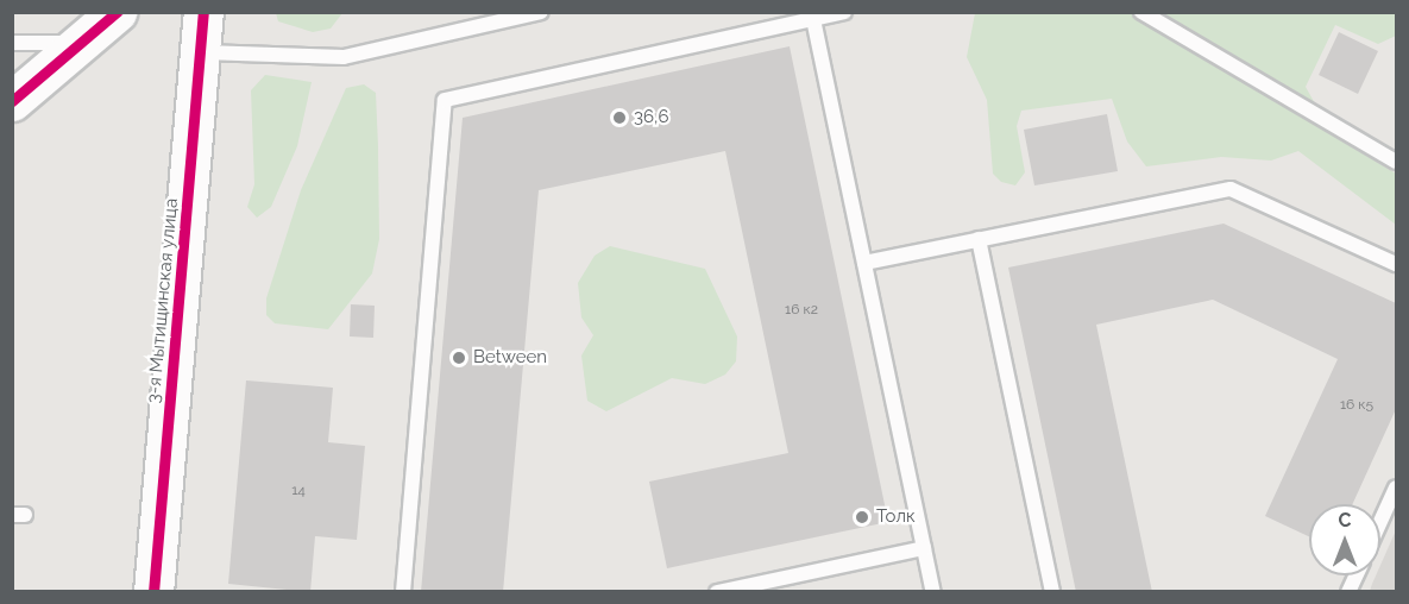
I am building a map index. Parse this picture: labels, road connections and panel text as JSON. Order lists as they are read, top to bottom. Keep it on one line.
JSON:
{"streets":{"street":["3-я Мытищинская улица"]},"places":["36,6","Between","Толк"],"house_numbers":["16 к2","16 к5","14"],"north":"top"}
